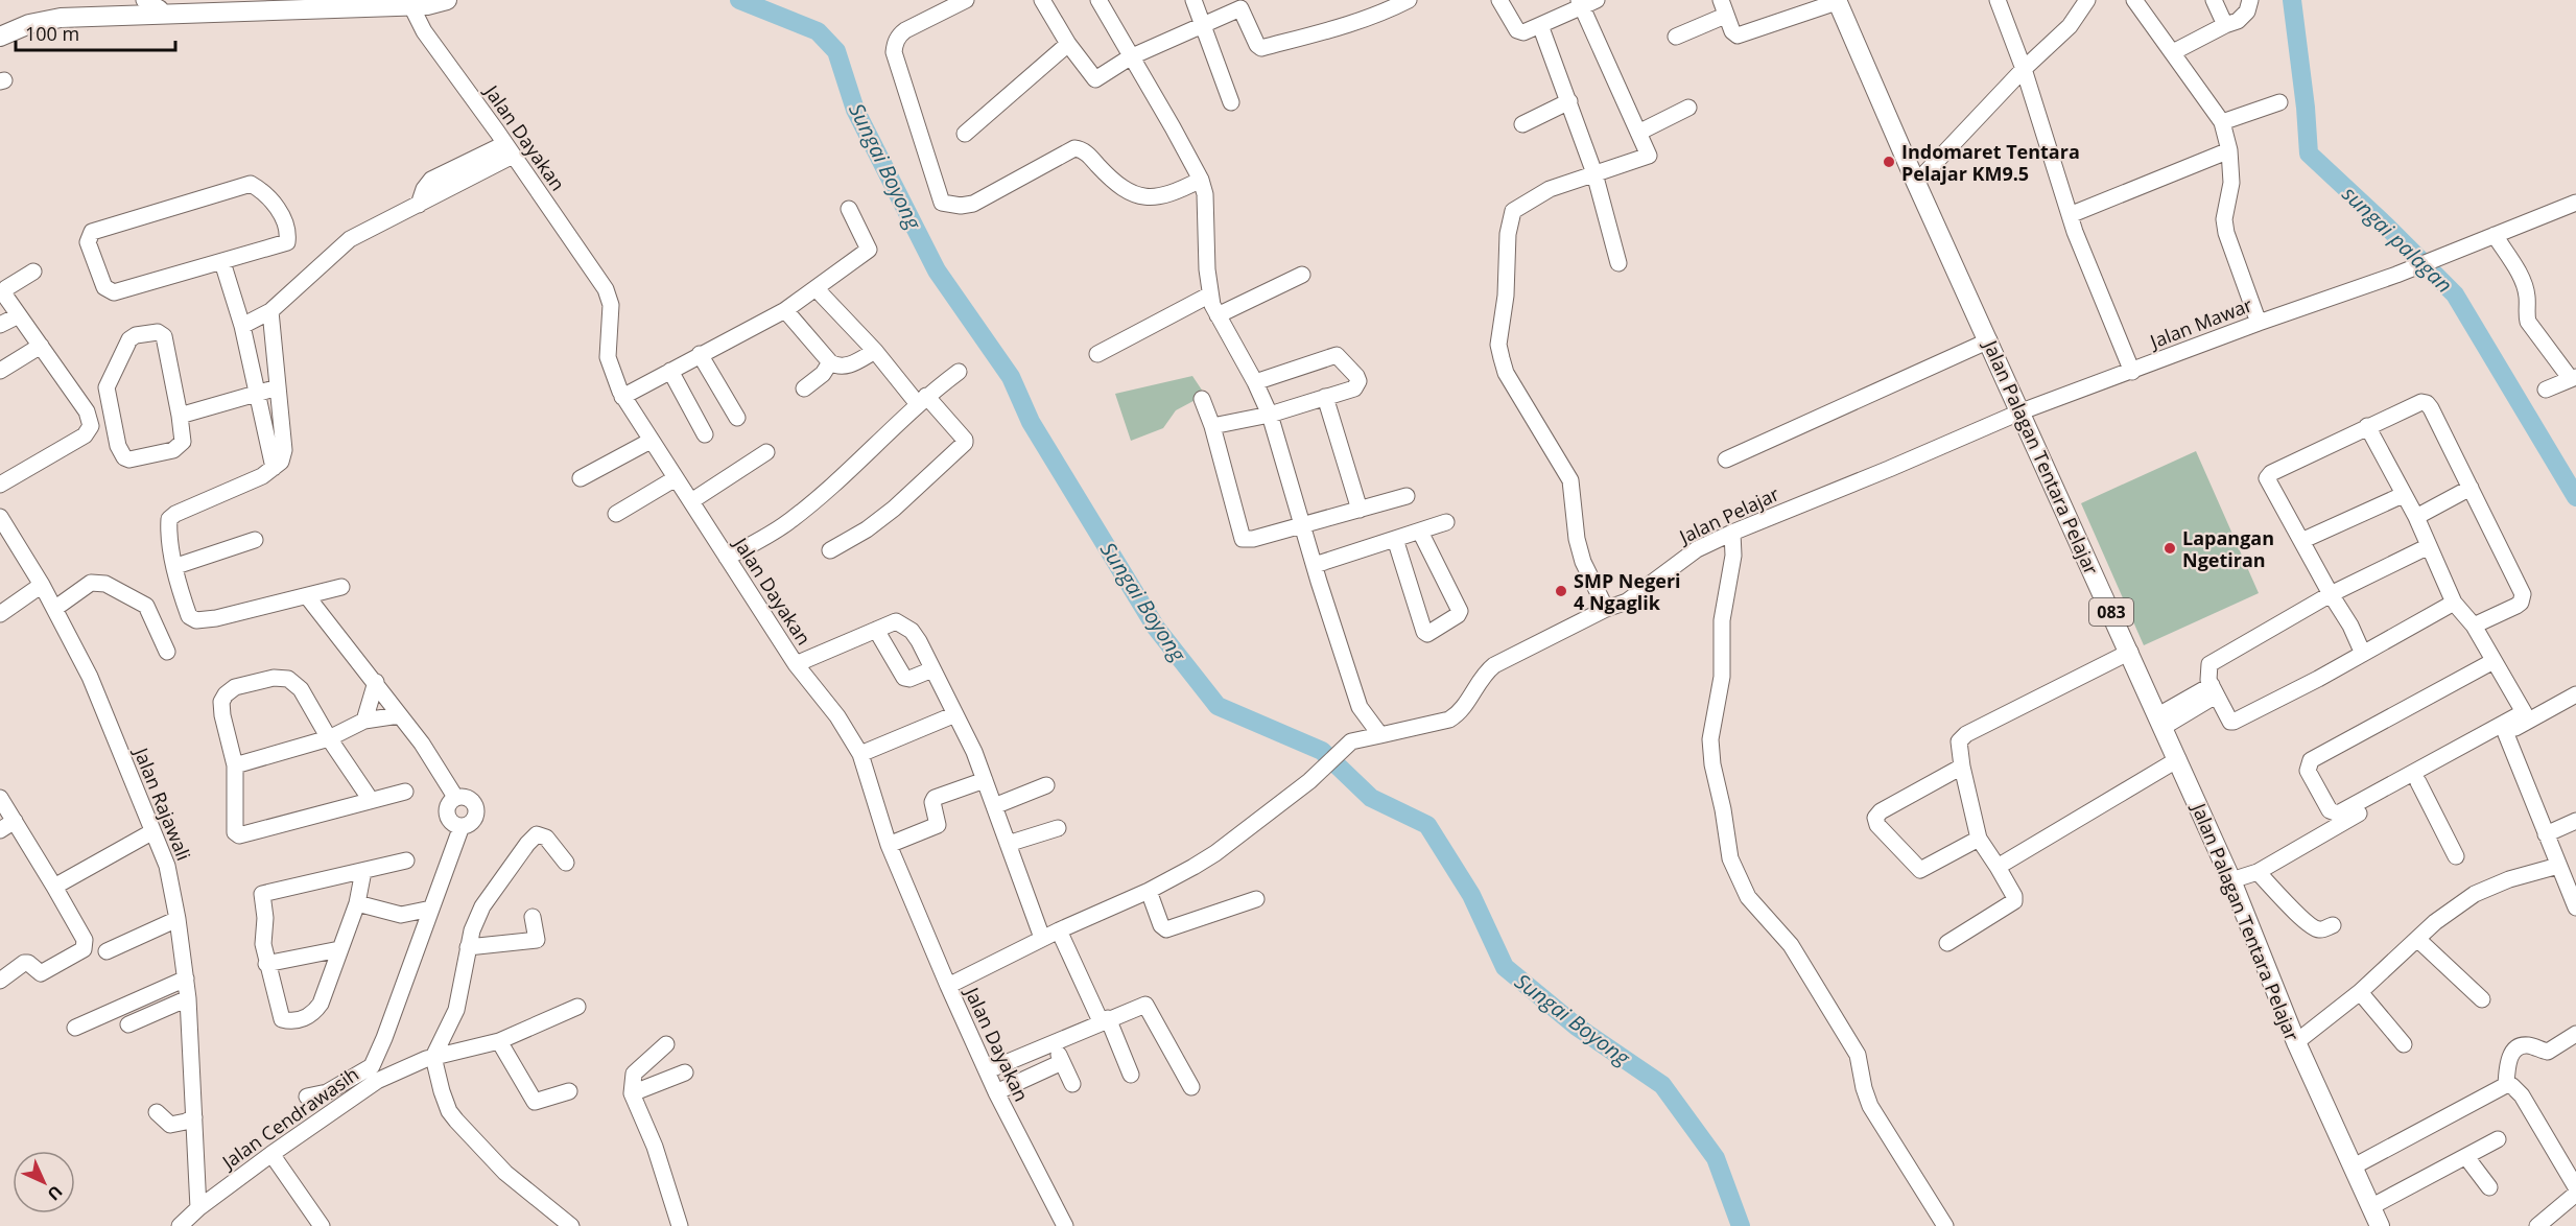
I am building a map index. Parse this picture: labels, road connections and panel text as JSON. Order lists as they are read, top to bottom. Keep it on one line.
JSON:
{"streets":{"main road":["Jalan Palagan Tentara Pelajar","083"],"street":["Jalan Dayakan","Jalan Mawar","Jalan Pelajar","Jalan Rajawali","Jalan Cendrawasih"]},"crossings":[["Jalan Mawar","Jalan Palagan Tentara Pelajar"],["Jalan Mawar","Jalan Pelajar"],["Jalan Palagan Tentara Pelajar","Jalan Pelajar"],["Jalan Rajawali","Jalan Cendrawasih"]],"water":["Sungai Boyong","sungai palagan"],"places":["Indomaret Tentara Pelajar KM9.5","Lapangan Ngetiran","SMP Negeri 4 Ngaglik"],"scale_bar":"100 m","north":"bottom right"}
